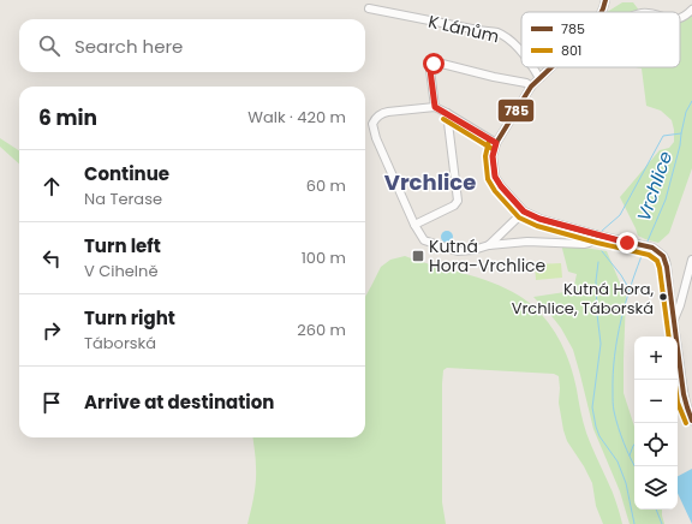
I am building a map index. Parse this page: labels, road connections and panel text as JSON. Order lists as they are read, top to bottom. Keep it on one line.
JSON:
{"streets":{"street":["K Lánům"]},"districts":["Vrchlice"],"water":["Vrchlice"],"places":{"transit":["Kutná Hora-Vrchlice"],"other":["Kutná Hora, Vrchlice, Táborská"]},"lines":["transit line 785","transit line 801"],"legend":["785","801"],"page":{"search":"Search here","heading":["6 min","Walk · 420 m"],"list":[["Continue","Na Terase","60 m"],["Turn left","V Cihelně","100 m"],["Turn right","Táborská","260 m"],"Arrive at destination"],"map_buttons":["+","−"]}}
